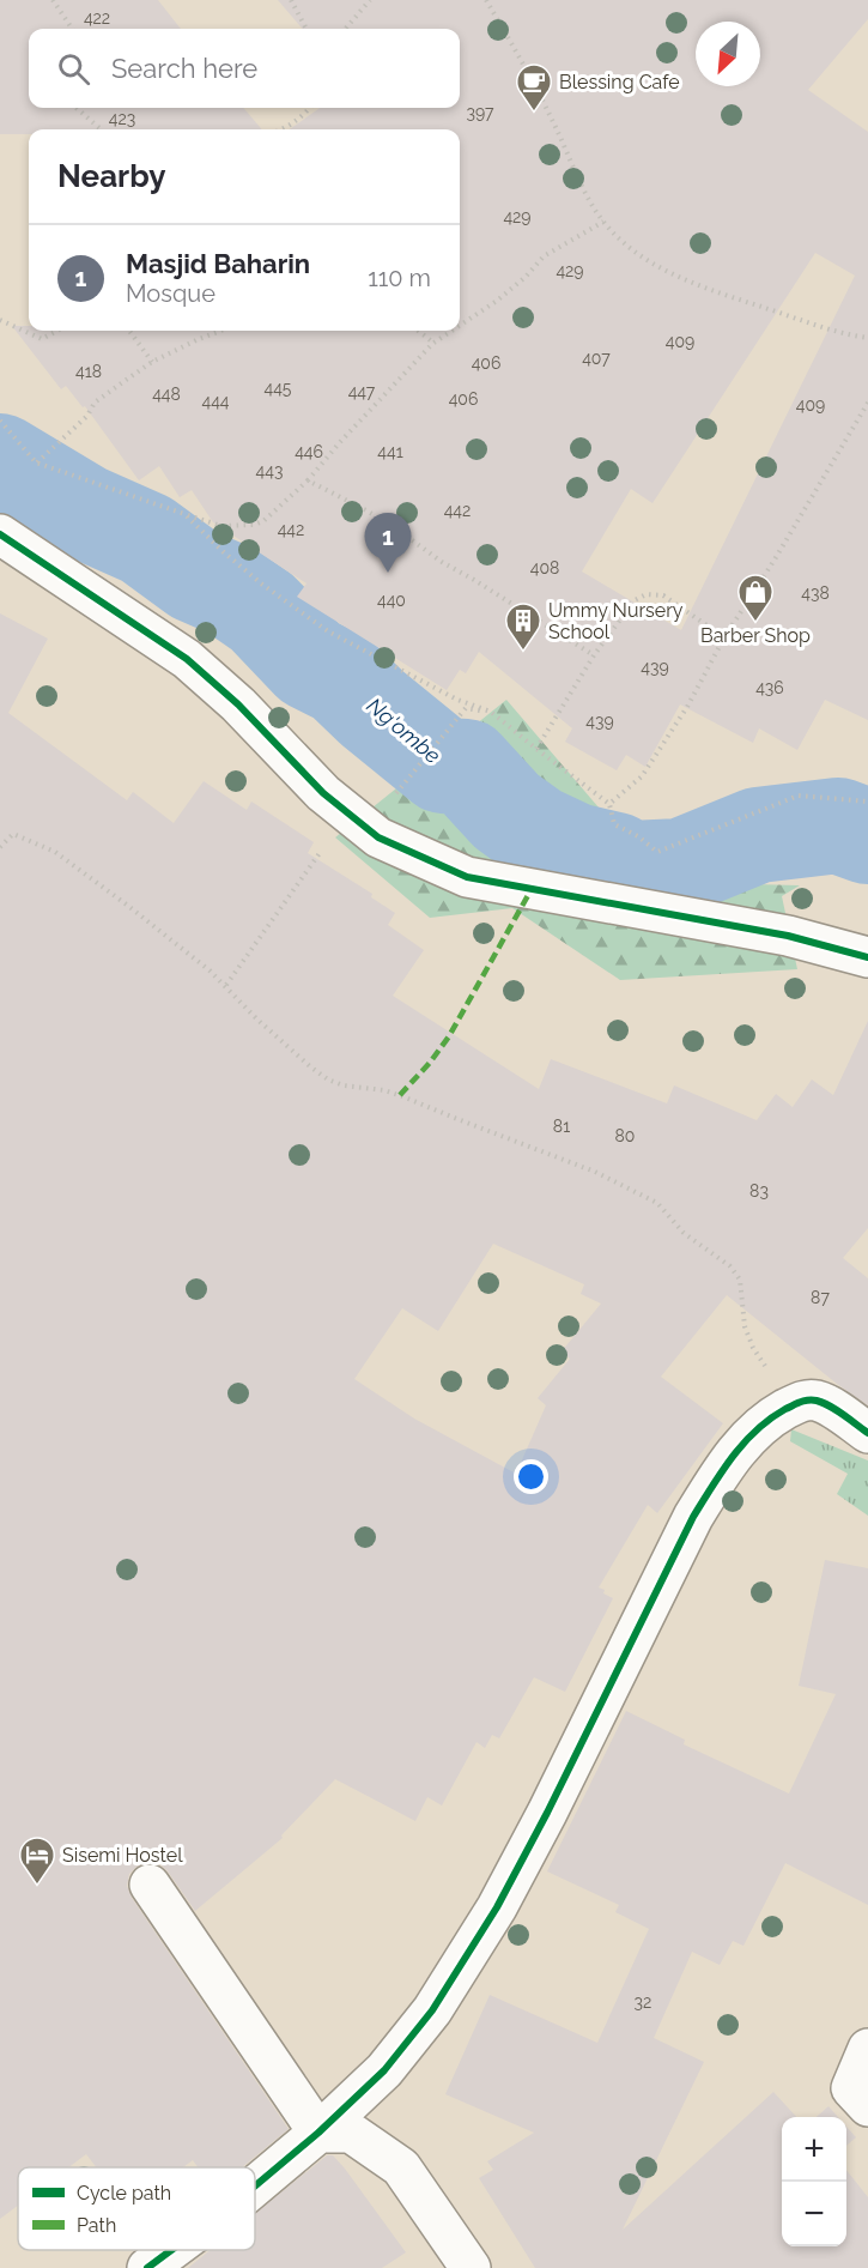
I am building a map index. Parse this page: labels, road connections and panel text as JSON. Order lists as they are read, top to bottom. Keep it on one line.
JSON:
{"water":["Ng'ombe"],"places":{"cafe":["Blessing Cafe"],"shop":["Barber Shop"],"building":["Ummy Nursery School"],"hotel":["Sisemi Hostel"]},"house_numbers":["422","397","423","429","429","409","407","406","418","445","447","448","406","444","409","446","441","443","442","442","408","438","440","439","436","439","81","80","83","87","32"],"legend":["Cycle path","Path"],"north":"bottom left","page":{"search":"Search here","heading":"Nearby","list":[{"mark":"1","name":"Masjid Baharin","note":"Mosque","value":"110 m"}],"pins":"1","map_buttons":["+","−"]}}
